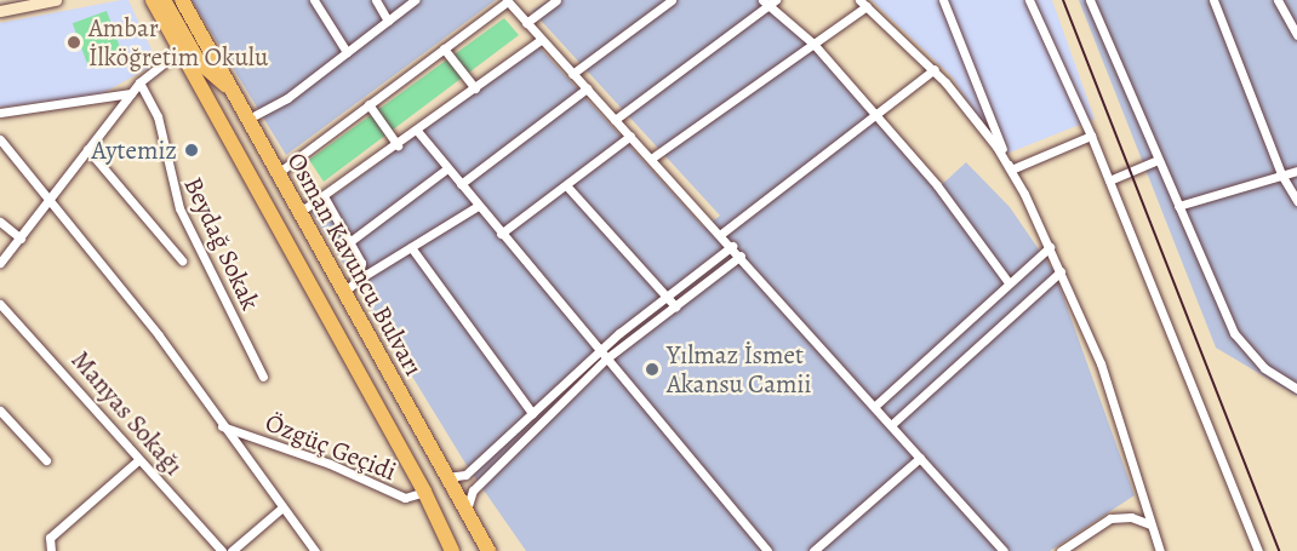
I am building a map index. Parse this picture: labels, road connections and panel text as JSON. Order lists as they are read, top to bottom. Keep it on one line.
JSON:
{"streets":{"highway":["Osman Kavuncu Bulvarı"],"street":["Beydağ Sokak","Manyas Sokağı","Özgüç Geçidi"]},"crossings":[["Osman Kavuncu Bulvarı","Özgüç Geçidi"]],"places":["Ambar İlköğretim Okulu","Aytemiz","Yılmaz İsmet Akansu Camii"]}
